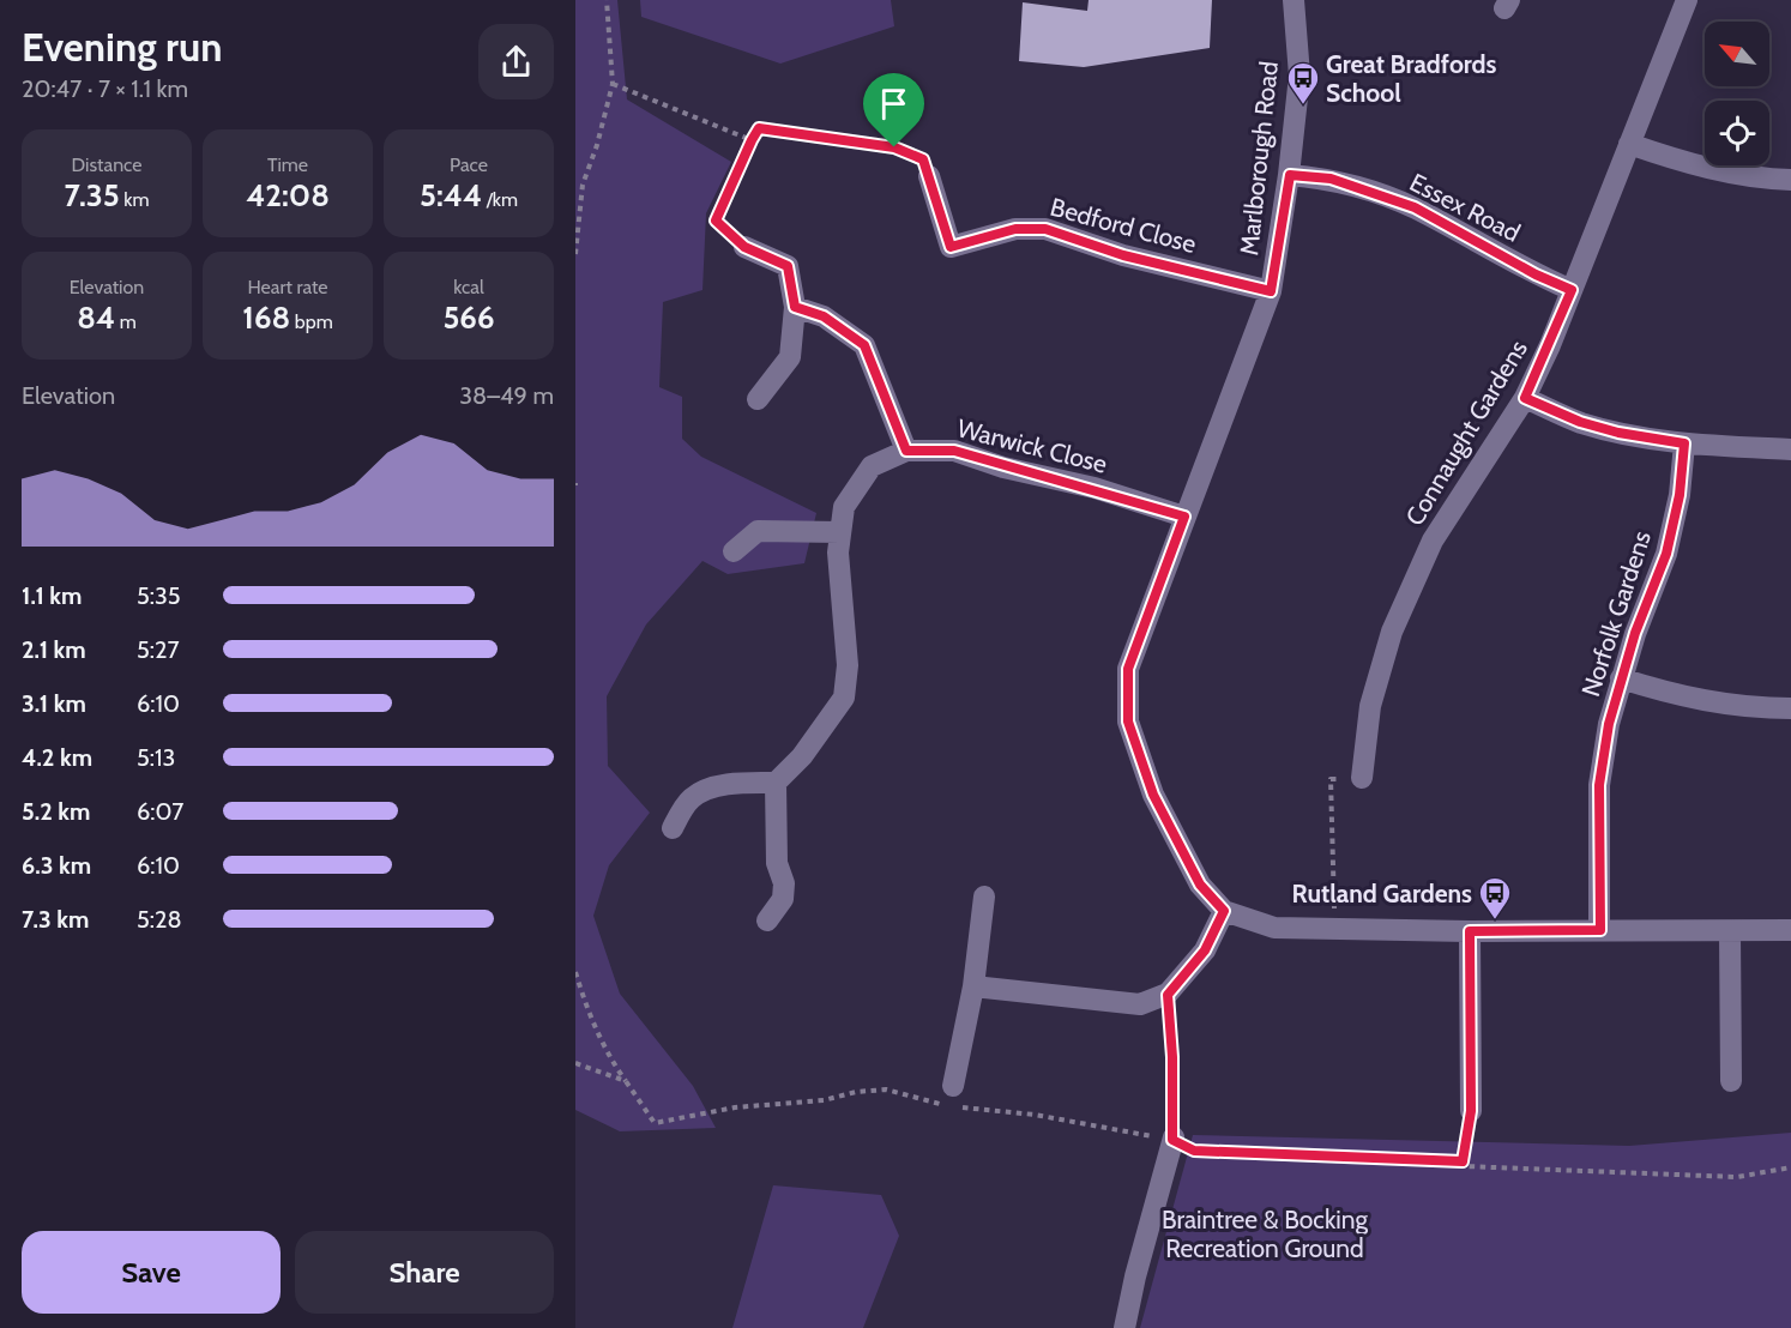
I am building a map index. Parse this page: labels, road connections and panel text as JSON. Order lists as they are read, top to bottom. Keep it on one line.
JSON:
{"streets":{"street":["Marlborough Road","Essex Road","Bedford Close","Connaught Gardens","Warwick Close","Norfolk Gardens"]},"crossings":[["Marlborough Road","Essex Road"],["Marlborough Road","Bedford Close"],["Marlborough Road","Warwick Close"],["Marlborough Road","Norfolk Gardens"],["Essex Road","Connaught Gardens"]],"parks":["Braintree & Bocking Recreation Ground"],"places":{"bus stop":["Great Bradfords School","Rutland Gardens"]},"north":"top left","page":{"heading":["Evening run","20:47 · 7 × 1.1 km"],"stats":[["Distance","7.35 km"],["Time","42:08"],["Pace","5:44 /km"],["Elevation","84 m"],["Heart rate","168 bpm"],["kcal","566"]],"chart":["Elevation","38–49 m"],"list":[{"name":"1.1 km","note":"5:35"},{"name":"2.1 km","note":"5:27"},{"name":"3.1 km","note":"6:10"},{"name":"4.2 km","note":"5:13"},{"name":"5.2 km","note":"6:07"},{"name":"6.3 km","note":"6:10"},{"name":"7.3 km","note":"5:28"}],"buttons":["Save","Share"]}}
